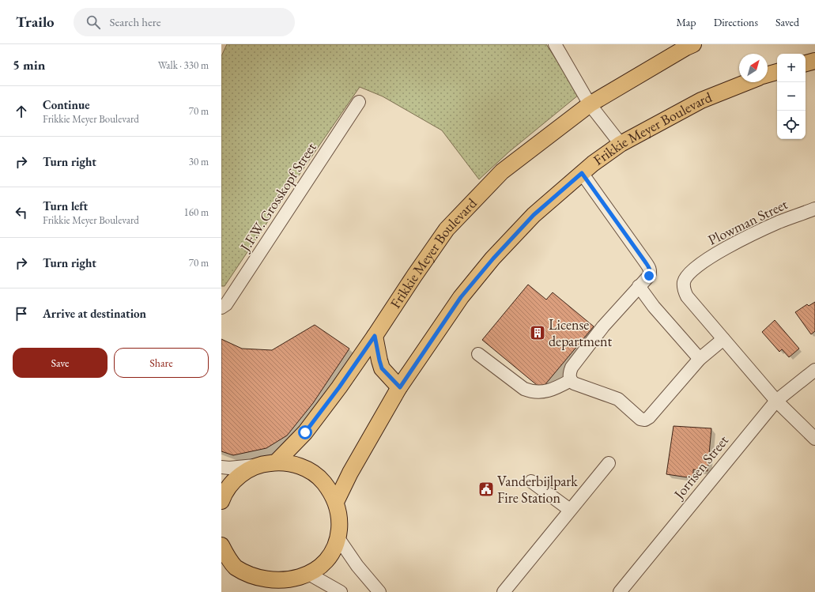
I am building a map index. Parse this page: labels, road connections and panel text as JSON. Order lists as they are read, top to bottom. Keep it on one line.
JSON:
{"streets":{"main road":["Frikkie Meyer Boulevard"],"street":["J.F.W. Grosskopf Street","Plowman Street","Jorrisen Street"]},"places":{"building":["License department"],"public building":["Vanderbijlpark Fire Station"]},"north":"top right","page":{"header":"Trailo","search":"Search here","nav":["Map","Directions","Saved"],"heading":["5 min","Walk · 330 m"],"map_buttons":["+","−"],"list":[["Continue","Frikkie Meyer Boulevard","70 m"],["Turn right","30 m"],["Turn left","Frikkie Meyer Boulevard","160 m"],["Turn right","70 m"],"Arrive at destination"],"buttons":["Save","Share"]}}
